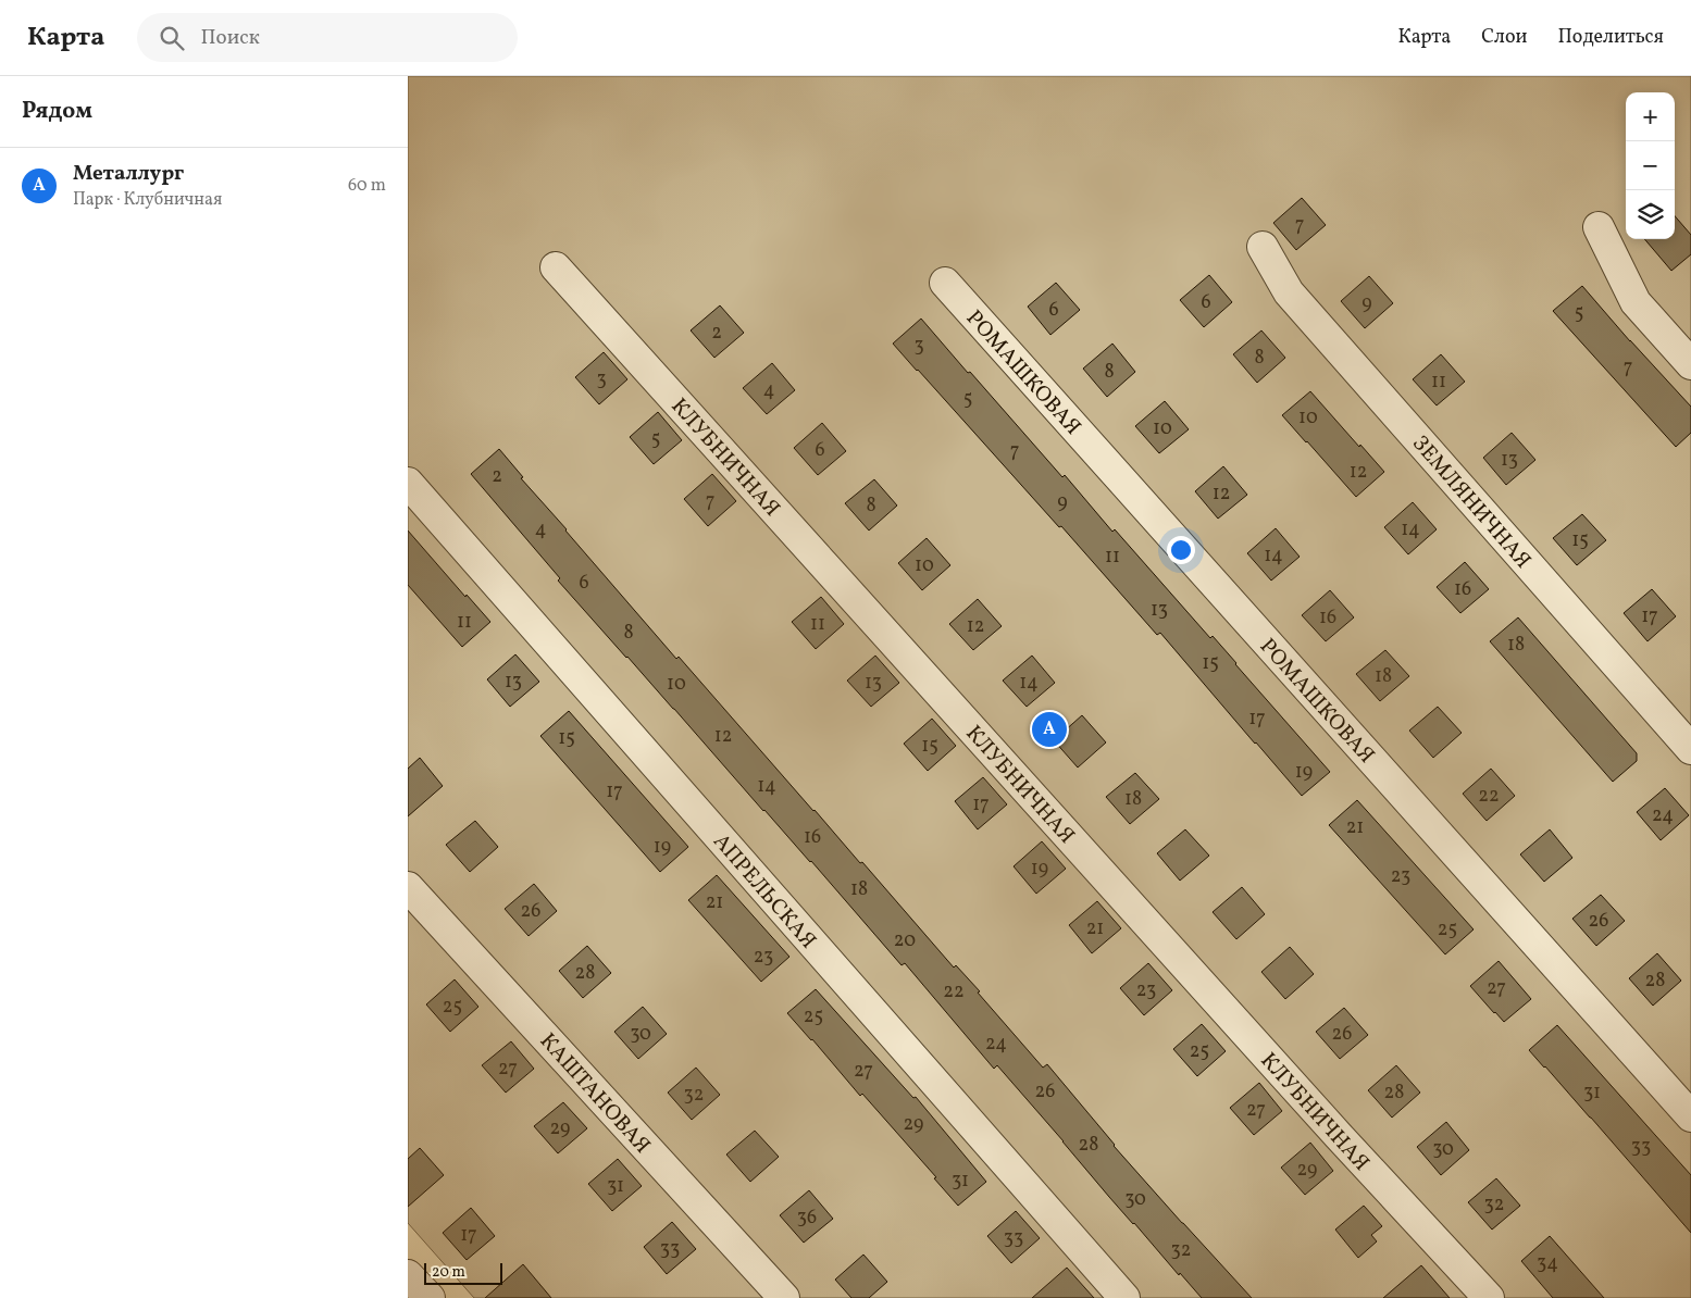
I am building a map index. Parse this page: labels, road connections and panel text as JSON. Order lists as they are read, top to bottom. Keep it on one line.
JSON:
{"streets":{"street":["РОМАШКОВАЯ","КЛУБНИЧНАЯ","ЗЕМЛЯНИЧНАЯ","АПРЕЛЬСКАЯ","КАШТАНОВАЯ"]},"house_numbers":["7","6","9","6","5","2","3","8","7","8","3","11","4","5","10","10","5","6","7","13","12","2","12","7","9","8","4","14","15","14","11","10","6","16","13","17","16","11","11","12","8","18","15","18","13","13","14","10","17","12","15","15","19","14","17","22","18","17","24","21","16","19","19","23","18","21","26","26","21","25","20","23","28","28","27","23","22","25","25","30","26","24","25","27","27","26","28","31","32","27","29","29","28","33","30","29","31","31","30","32","36","17","33","33","32","34"],"scale_bar":"20 m","page":{"header":"Карта","search":"Поиск","nav":["Карта","Слои","Поделиться"],"heading":"Рядом","map_buttons":["+","−"],"list":[{"mark":"A","name":"Металлург","note":"Парк · Клубничная","value":"60 m"}],"pins":"A","scale":"20 m"}}
